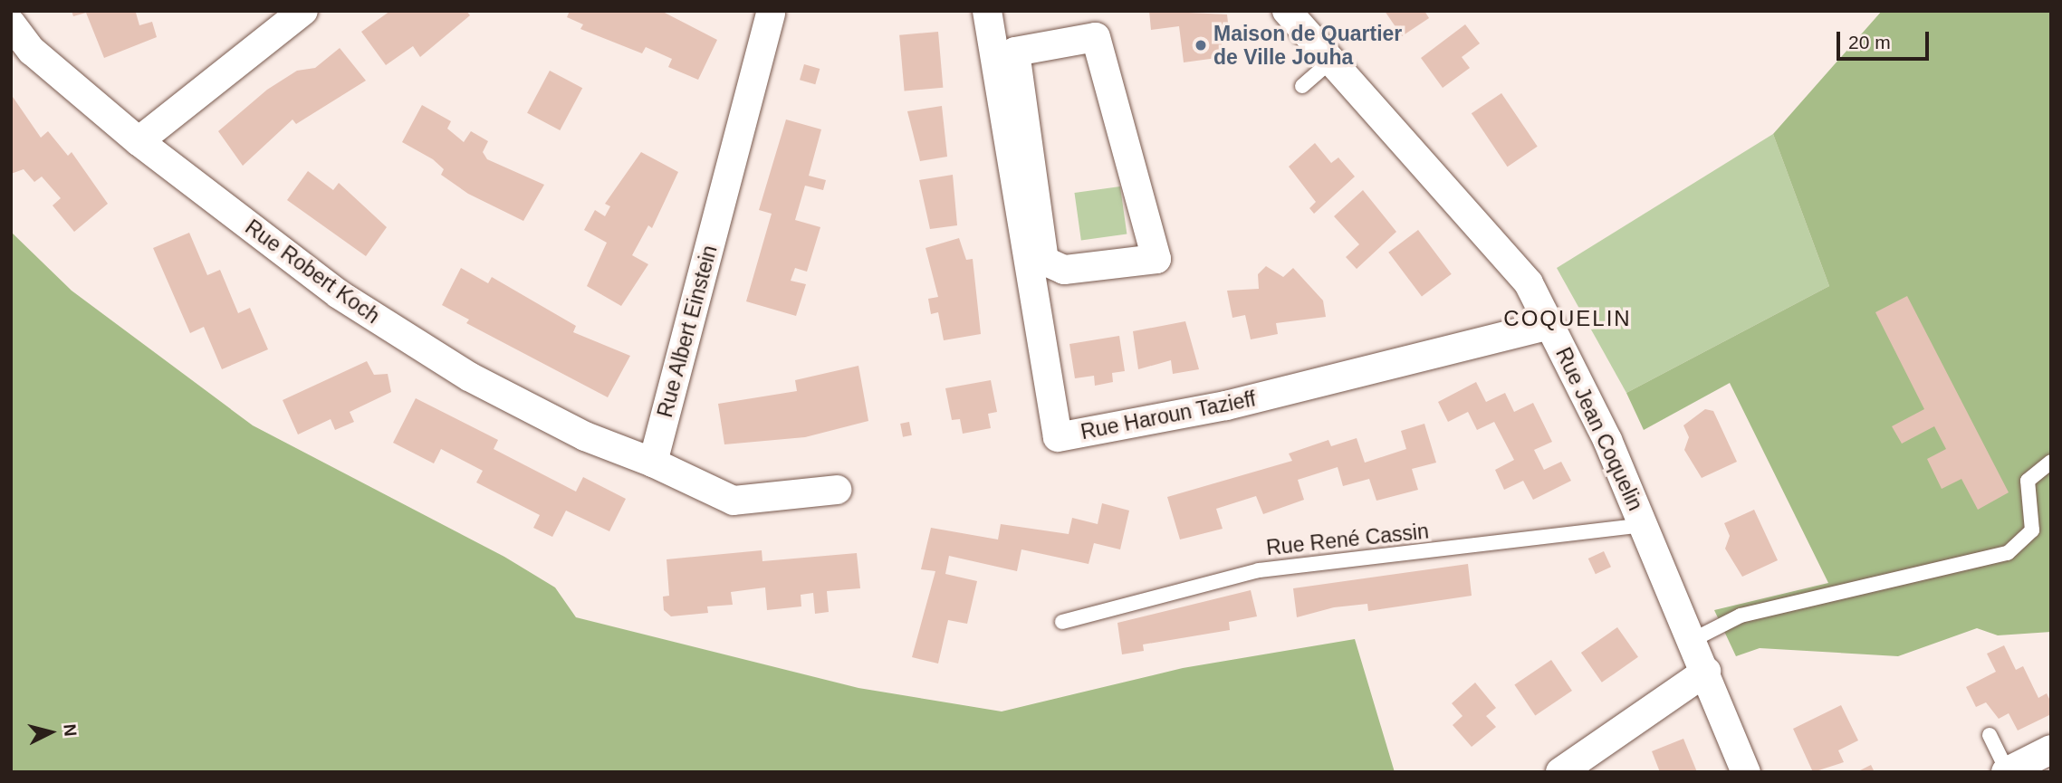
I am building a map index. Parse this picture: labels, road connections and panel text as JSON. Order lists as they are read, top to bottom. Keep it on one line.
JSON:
{"streets":{"street":["Rue Robert Koch","Rue Albert Einstein","Rue Haroun Tazieff","Rue Jean Coquelin"],"lane":["Rue René Cassin"]},"crossings":[["Rue Robert Koch","Rue Albert Einstein"],["Rue Haroun Tazieff","Rue Jean Coquelin"],["Rue Jean Coquelin","Rue René Cassin"]],"districts":["COQUELIN"],"places":["Maison de Quartier de Ville Jouha"],"scale_bar":"20 m","north":"right"}
